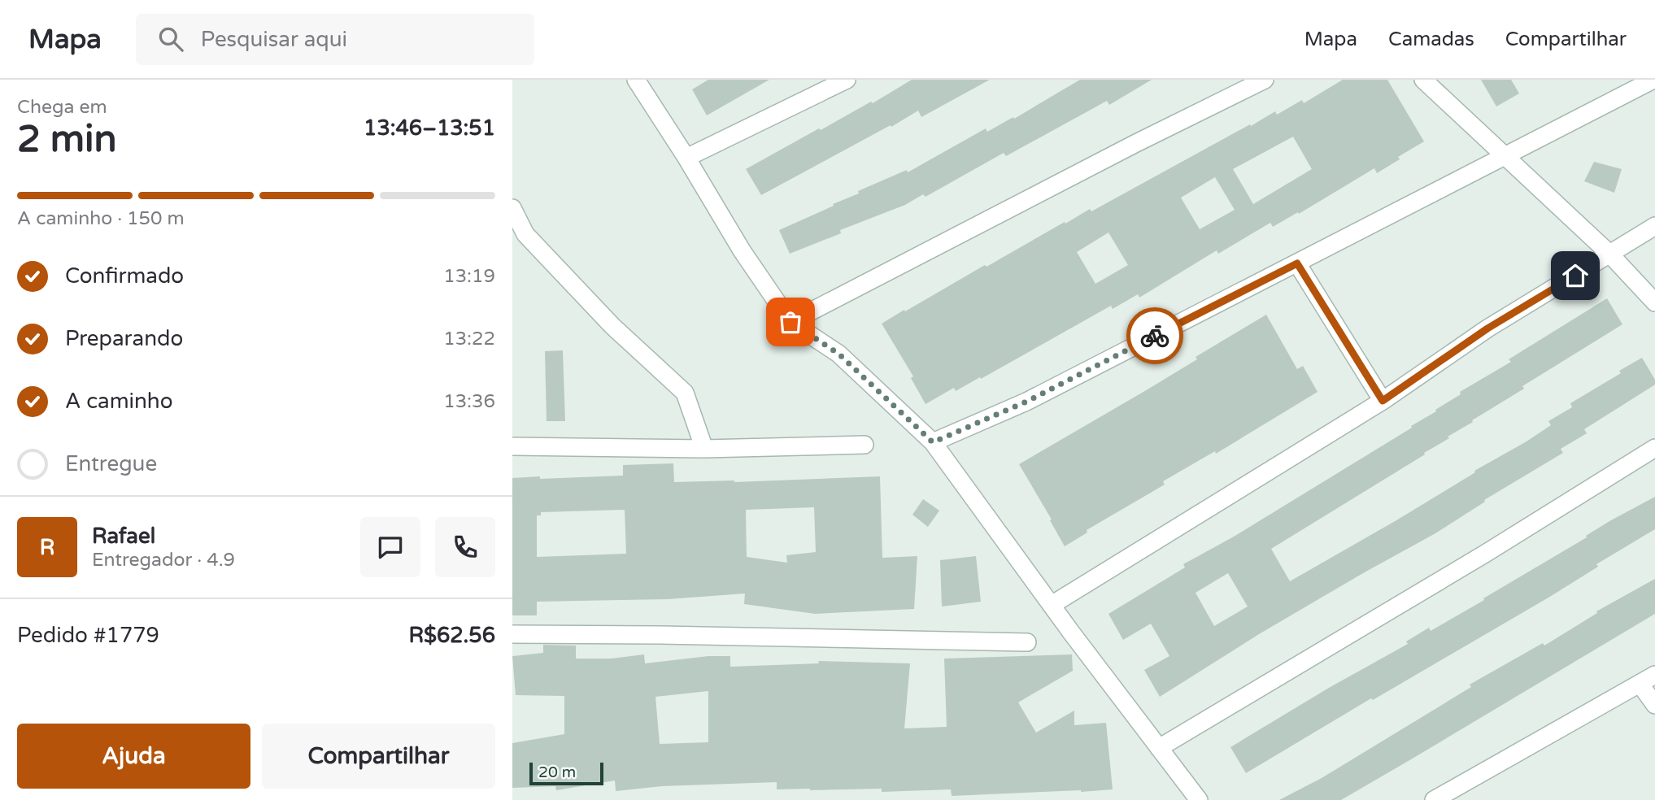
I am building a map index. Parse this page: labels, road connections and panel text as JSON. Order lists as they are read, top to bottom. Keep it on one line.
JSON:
{"scale_bar":"20 m","page":{"header":"Mapa","search":"Pesquisar aqui","nav":["Mapa","Camadas","Compartilhar"],"heading":["2 min","Chega em","13:46–13:51"],"panel":["Rafael","Entregador · 4.9","Pedido #1779","R$62.56"],"bar":"A caminho · 150 m","list":[["Confirmado","13:19"],["Preparando","13:22"],["A caminho","13:36"],"Entregue"],"round":"R","buttons":["Ajuda","Compartilhar"],"scale":"20 m"}}
